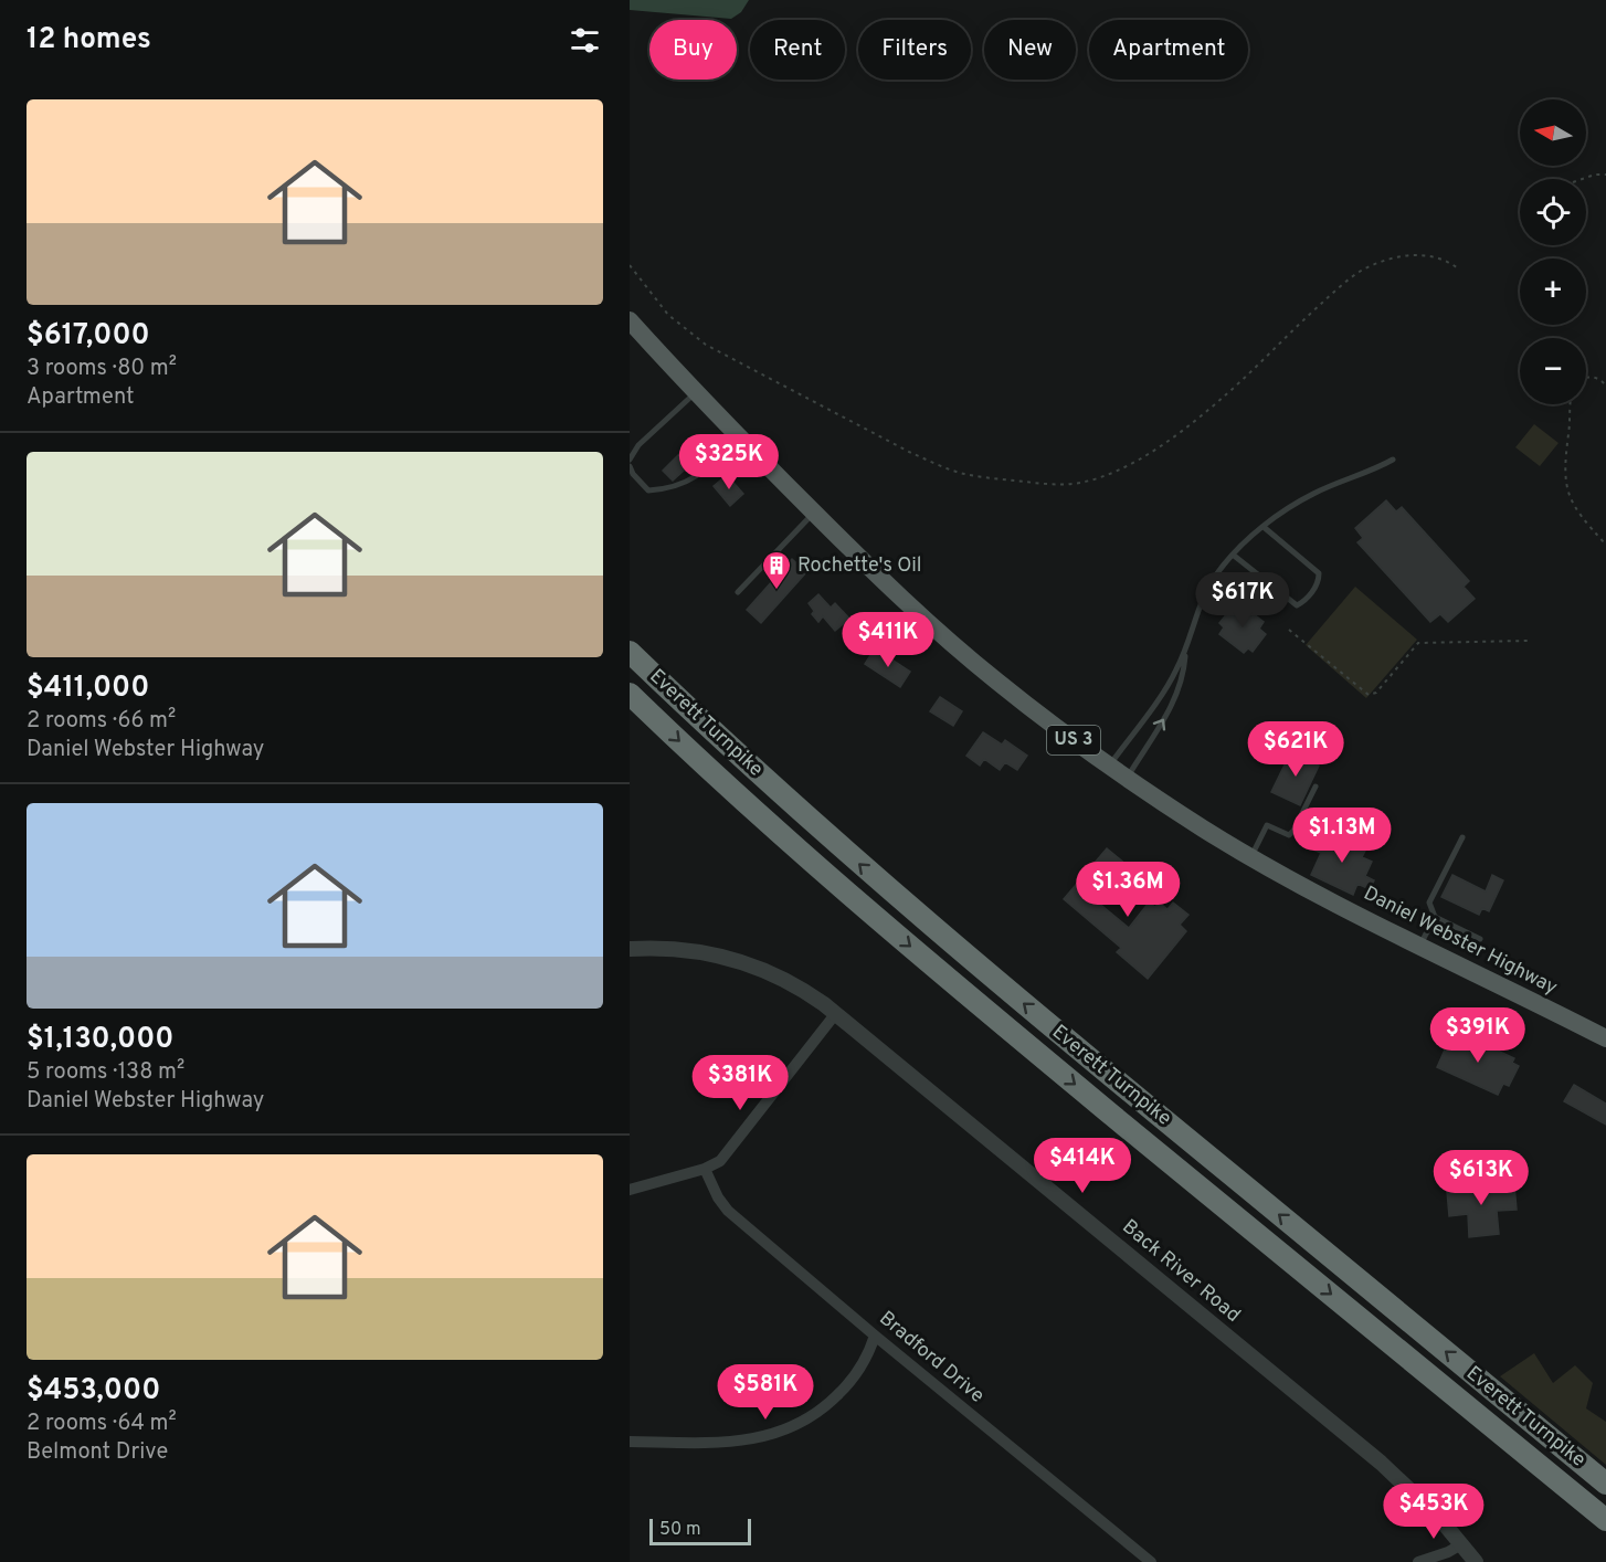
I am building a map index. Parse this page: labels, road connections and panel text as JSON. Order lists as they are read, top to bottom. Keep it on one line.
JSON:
{"streets":{"highway":["Everett Turnpike"],"main road":["US 3","Daniel Webster Highway"],"street":["Back River Road","Bradford Drive"]},"places":{"building":["Rochette's Oil"]},"scale_bar":"50 m","north":"left","page":{"heading":"12 homes","chip":["Buy","Rent","Filters","New","Apartment"],"list":[{"name":"$617,000","note":"3 rooms · 80 m² · Apartment"},{"name":"$411,000","note":"2 rooms · 66 m² · Daniel Webster Highway"},{"name":"$1,130,000","note":"5 rooms · 138 m² · Daniel Webster Highway"},{"name":"$453,000","note":"2 rooms · 64 m² · Belmont Drive"}],"map_buttons":["+","−"],"price":["$325K","$617K","$411K","$621K","$1.13M","$1.36M","$391K","$381K","$414K","$613K","$581K","$453K"],"scale":"50 m"}}
